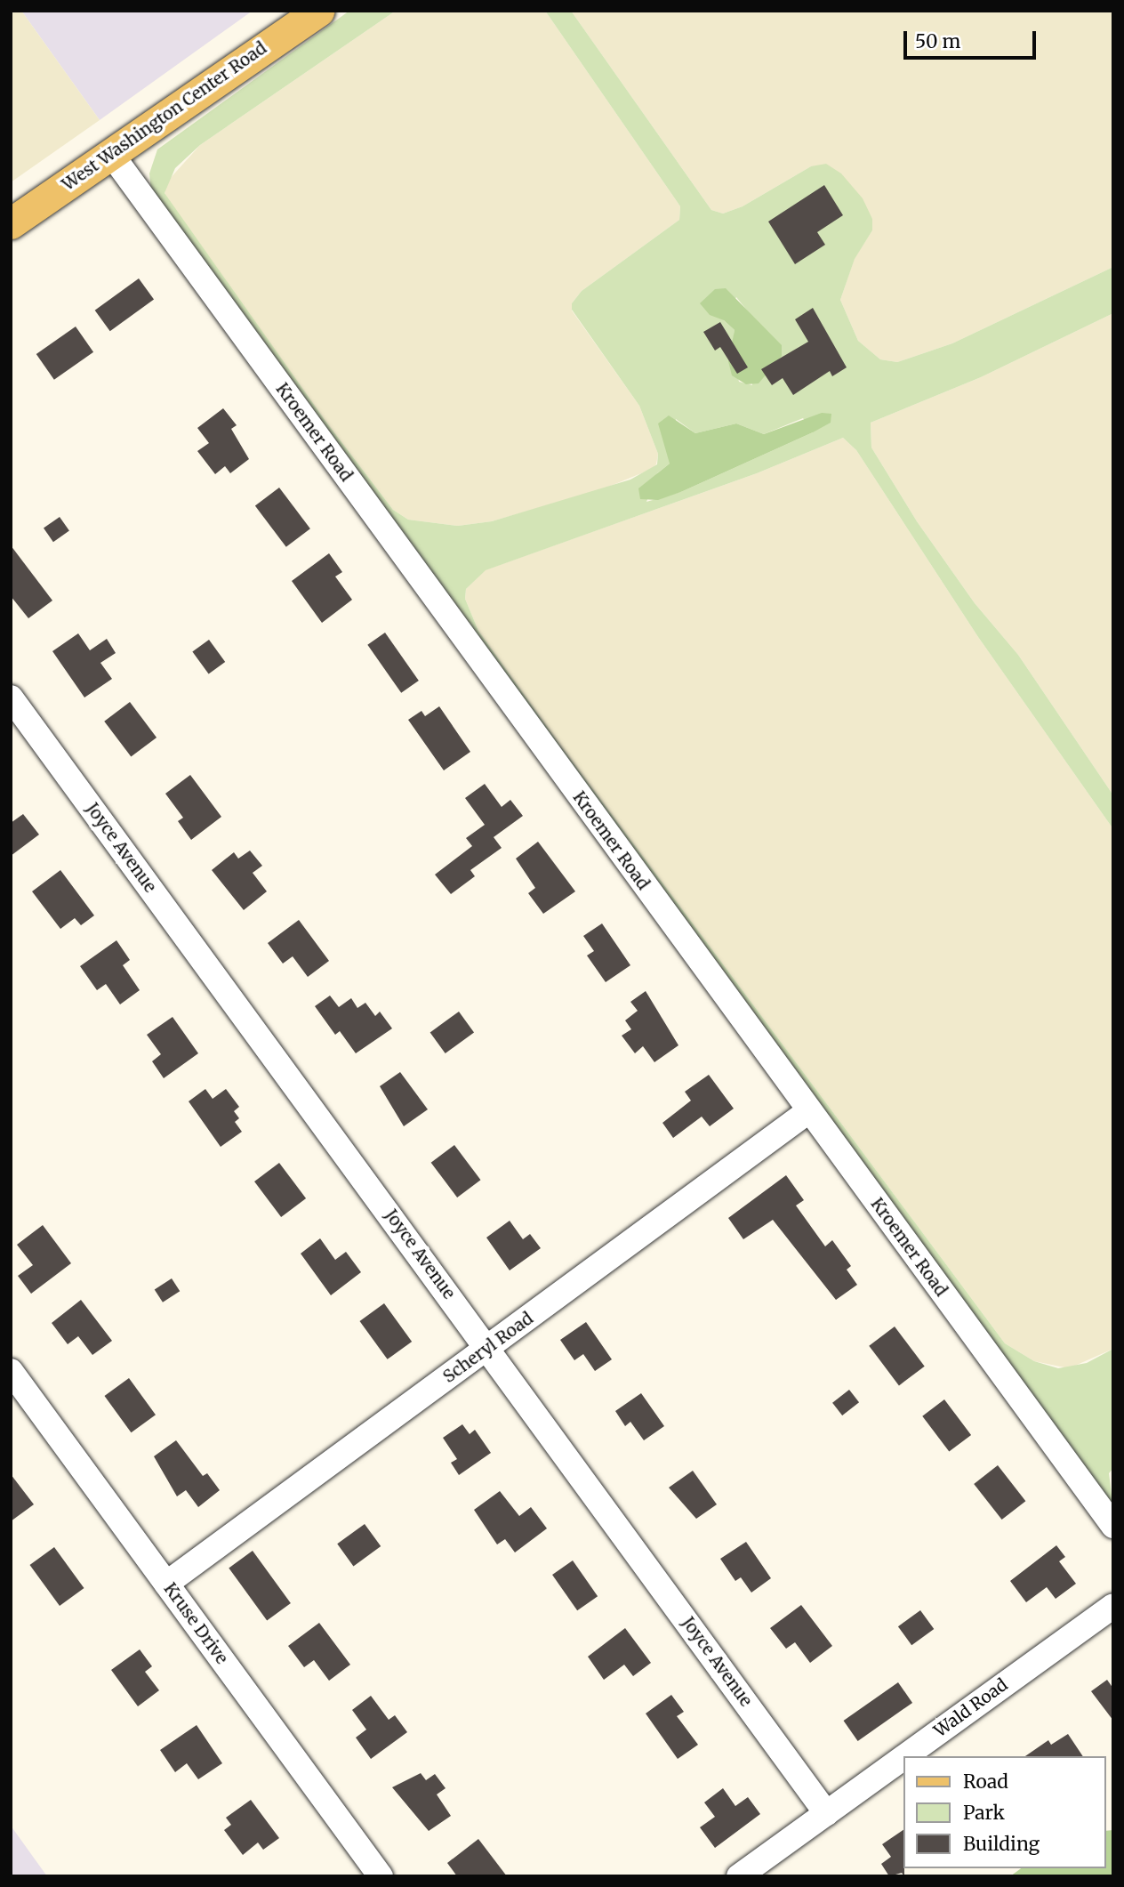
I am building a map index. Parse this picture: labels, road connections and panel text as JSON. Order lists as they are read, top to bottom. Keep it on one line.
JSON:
{"streets":{"main road":["West Washington Center Road"],"street":["Kroemer Road","Joyce Avenue","Scheryl Road","Kruse Drive","Wald Road"]},"crossings":[["West Washington Center Road","Kroemer Road"],["Kroemer Road","Scheryl Road"],["Joyce Avenue","Scheryl Road"],["Joyce Avenue","Wald Road"],["Scheryl Road","Kruse Drive"]],"legend":["Road","Park","Building"],"scale_bar":"50 m"}
